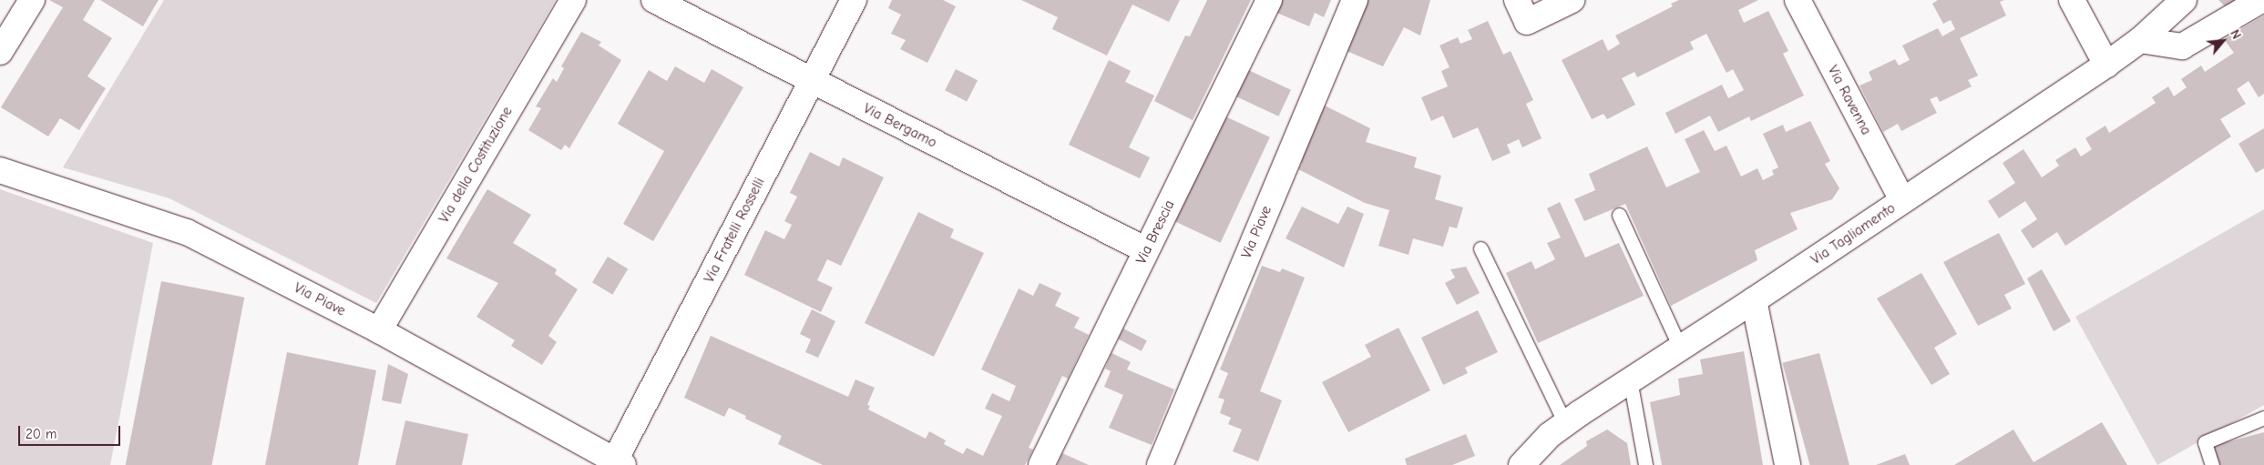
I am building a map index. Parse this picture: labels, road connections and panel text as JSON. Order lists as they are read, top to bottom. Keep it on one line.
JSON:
{"streets":{"street":["Via Ravenna","Via Bergamo","Via della Costituzione","Via Fratelli Rosselli","Via Brescia","Via Piave","Via Tagliamento"]},"crossings":[["Via Ravenna","Via Tagliamento"],["Via Bergamo","Via Fratelli Rosselli"],["Via Bergamo","Via Brescia"],["Via della Costituzione","Via Piave"],["Via Fratelli Rosselli","Via Piave"]],"scale_bar":"20 m","north":"top right"}
